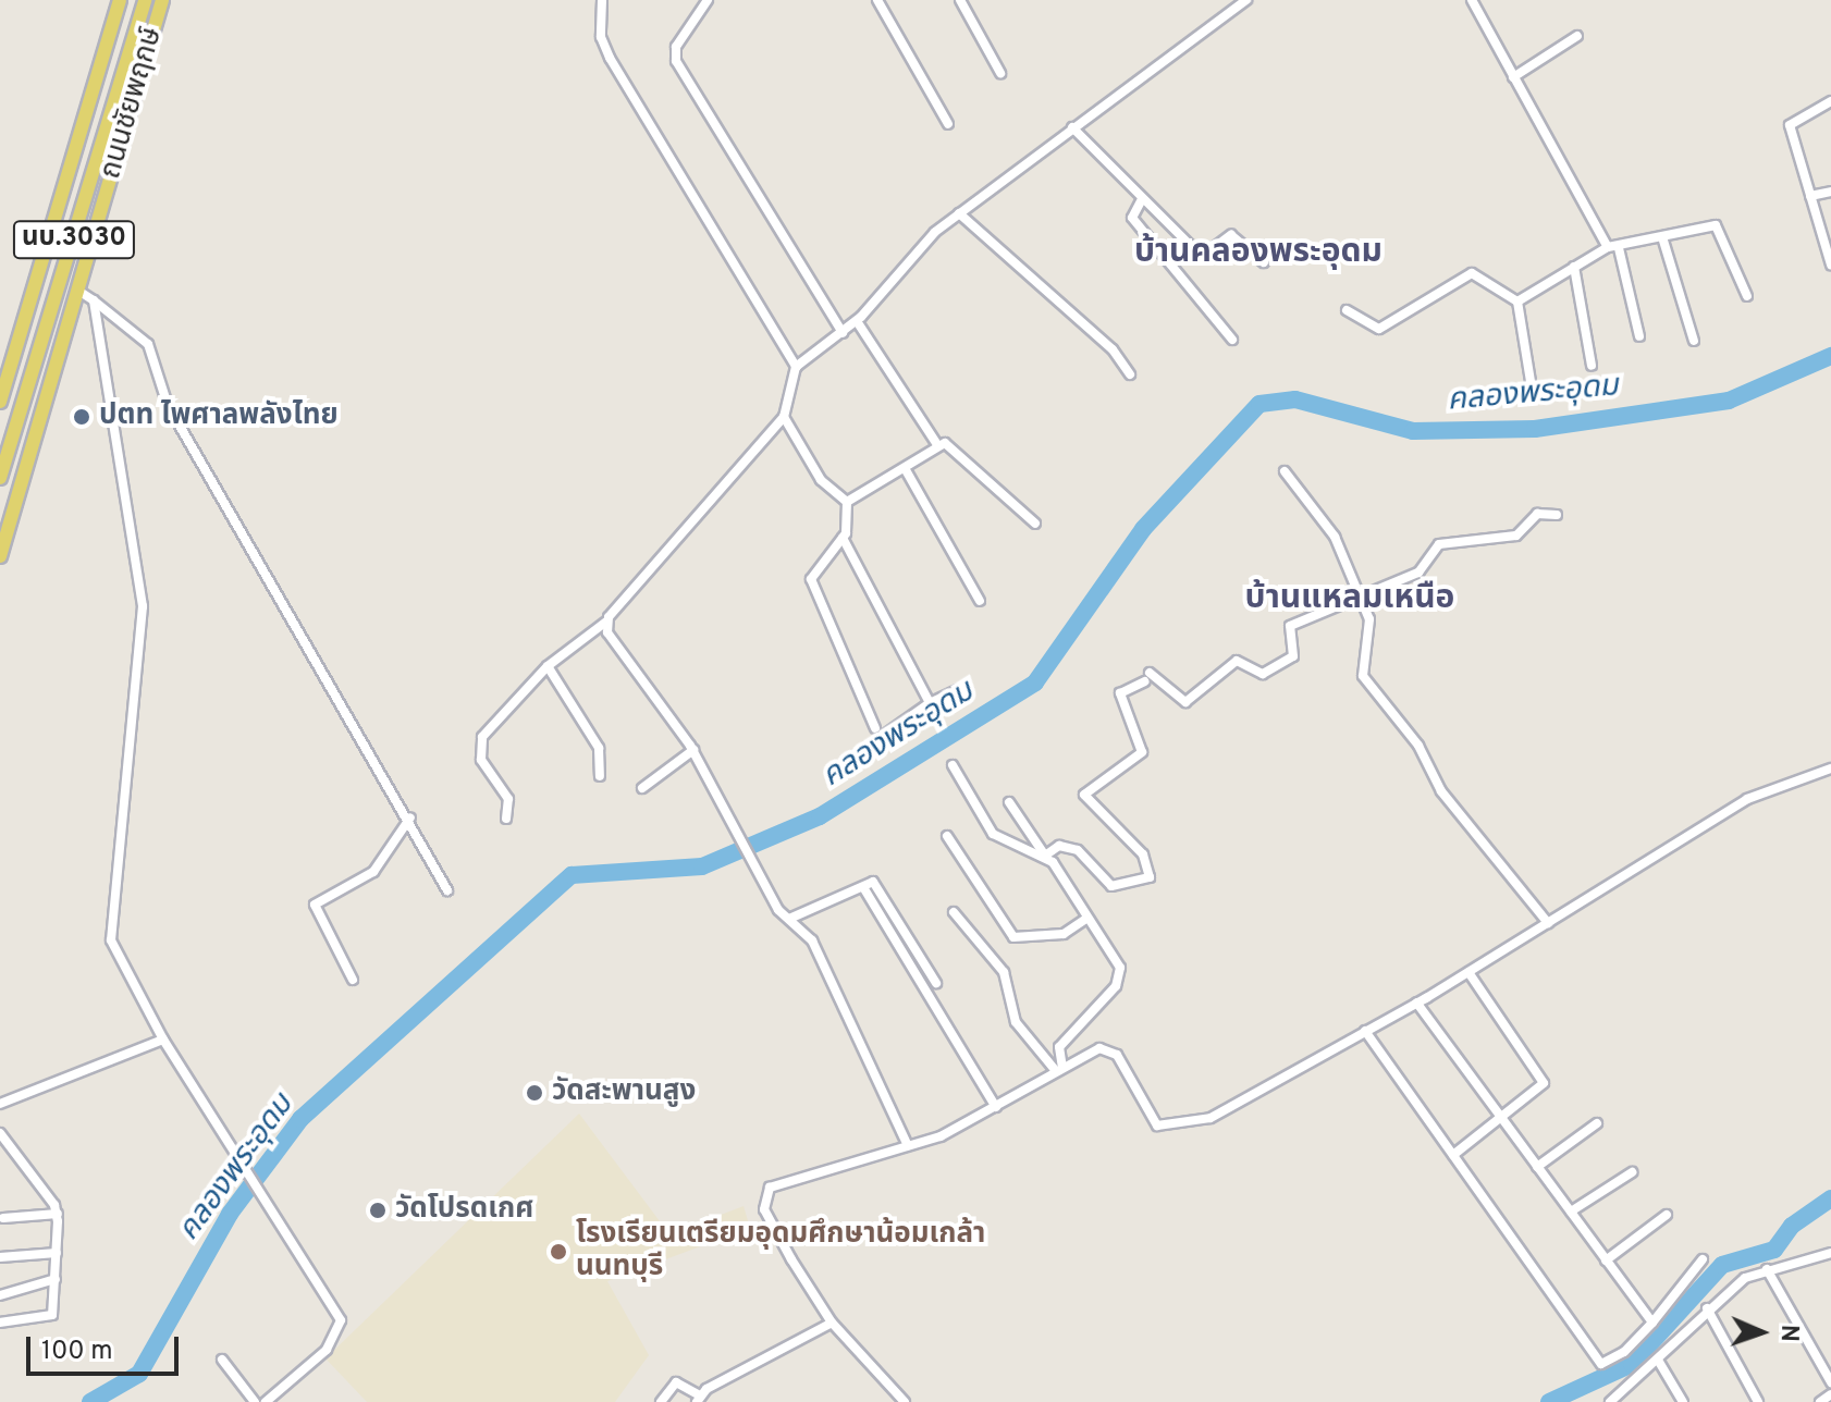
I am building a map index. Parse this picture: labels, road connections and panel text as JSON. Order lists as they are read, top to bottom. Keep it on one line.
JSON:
{"streets":{"main road":["ถนนชัยพฤกษ์","นบ.3030"]},"districts":["บ้านคลองพระอุดม","บ้านแหลมเหนือ"],"water":["คลองพระอุดม"],"places":["ปตท ไพศาลพลังไทย","วัดสะพานสูง","วัดโปรดเกศ","โรงเรียนเตรียมอุดมศึกษาน้อมเกล้า นนทบุรี"],"scale_bar":"100 m","north":"right"}
